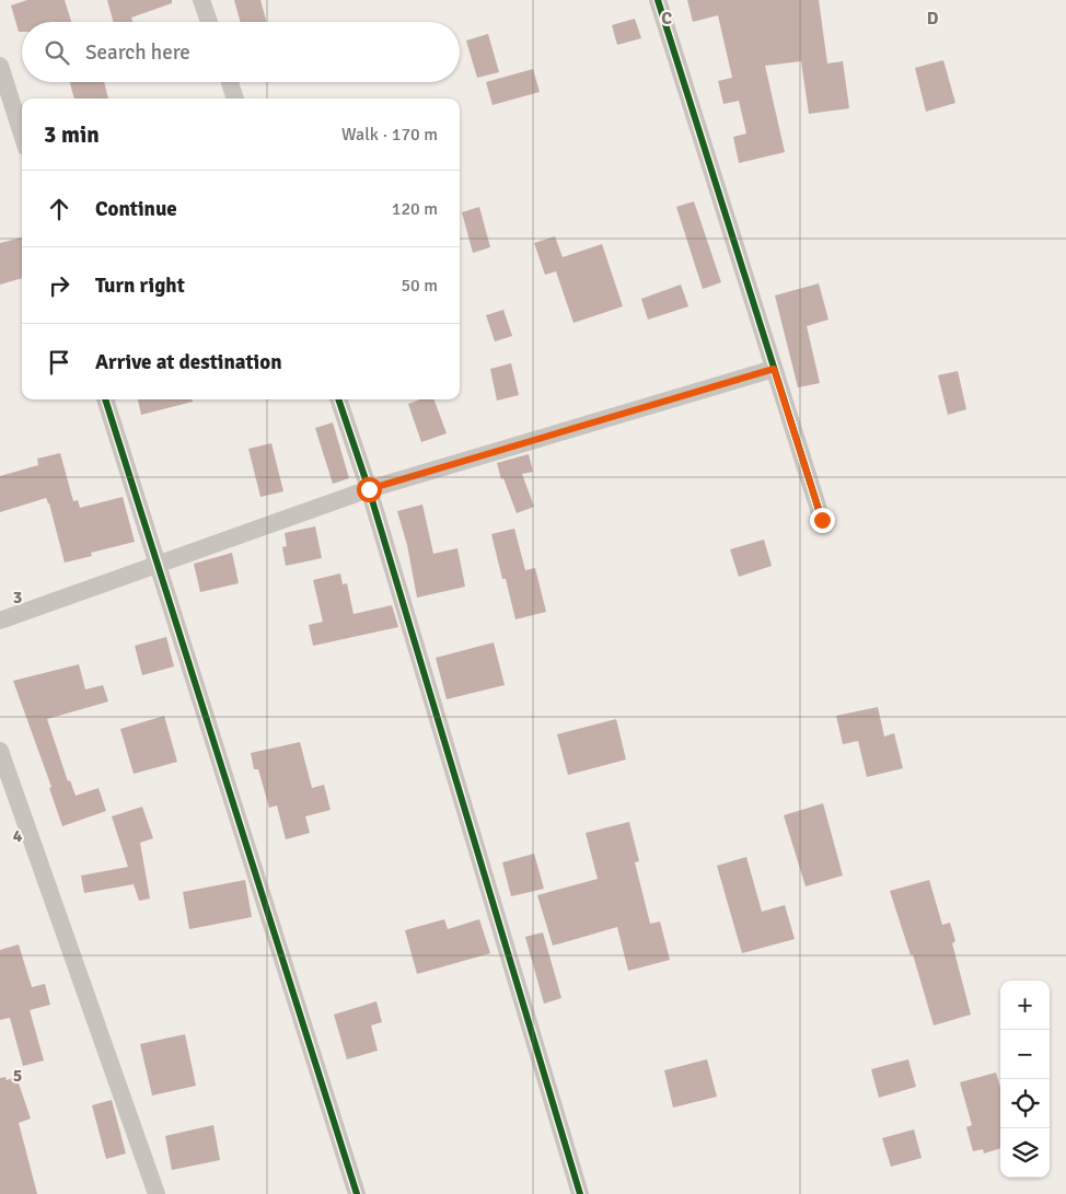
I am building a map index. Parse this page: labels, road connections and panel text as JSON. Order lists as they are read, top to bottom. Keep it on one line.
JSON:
{"page":{"search":"Search here","heading":["3 min","Walk · 170 m"],"list":[["Continue","120 m"],["Turn right","50 m"],"Arrive at destination"],"map_buttons":["+","−"]},"grid":{"columns":["C","D"],"rows":["3","4","5"]}}
